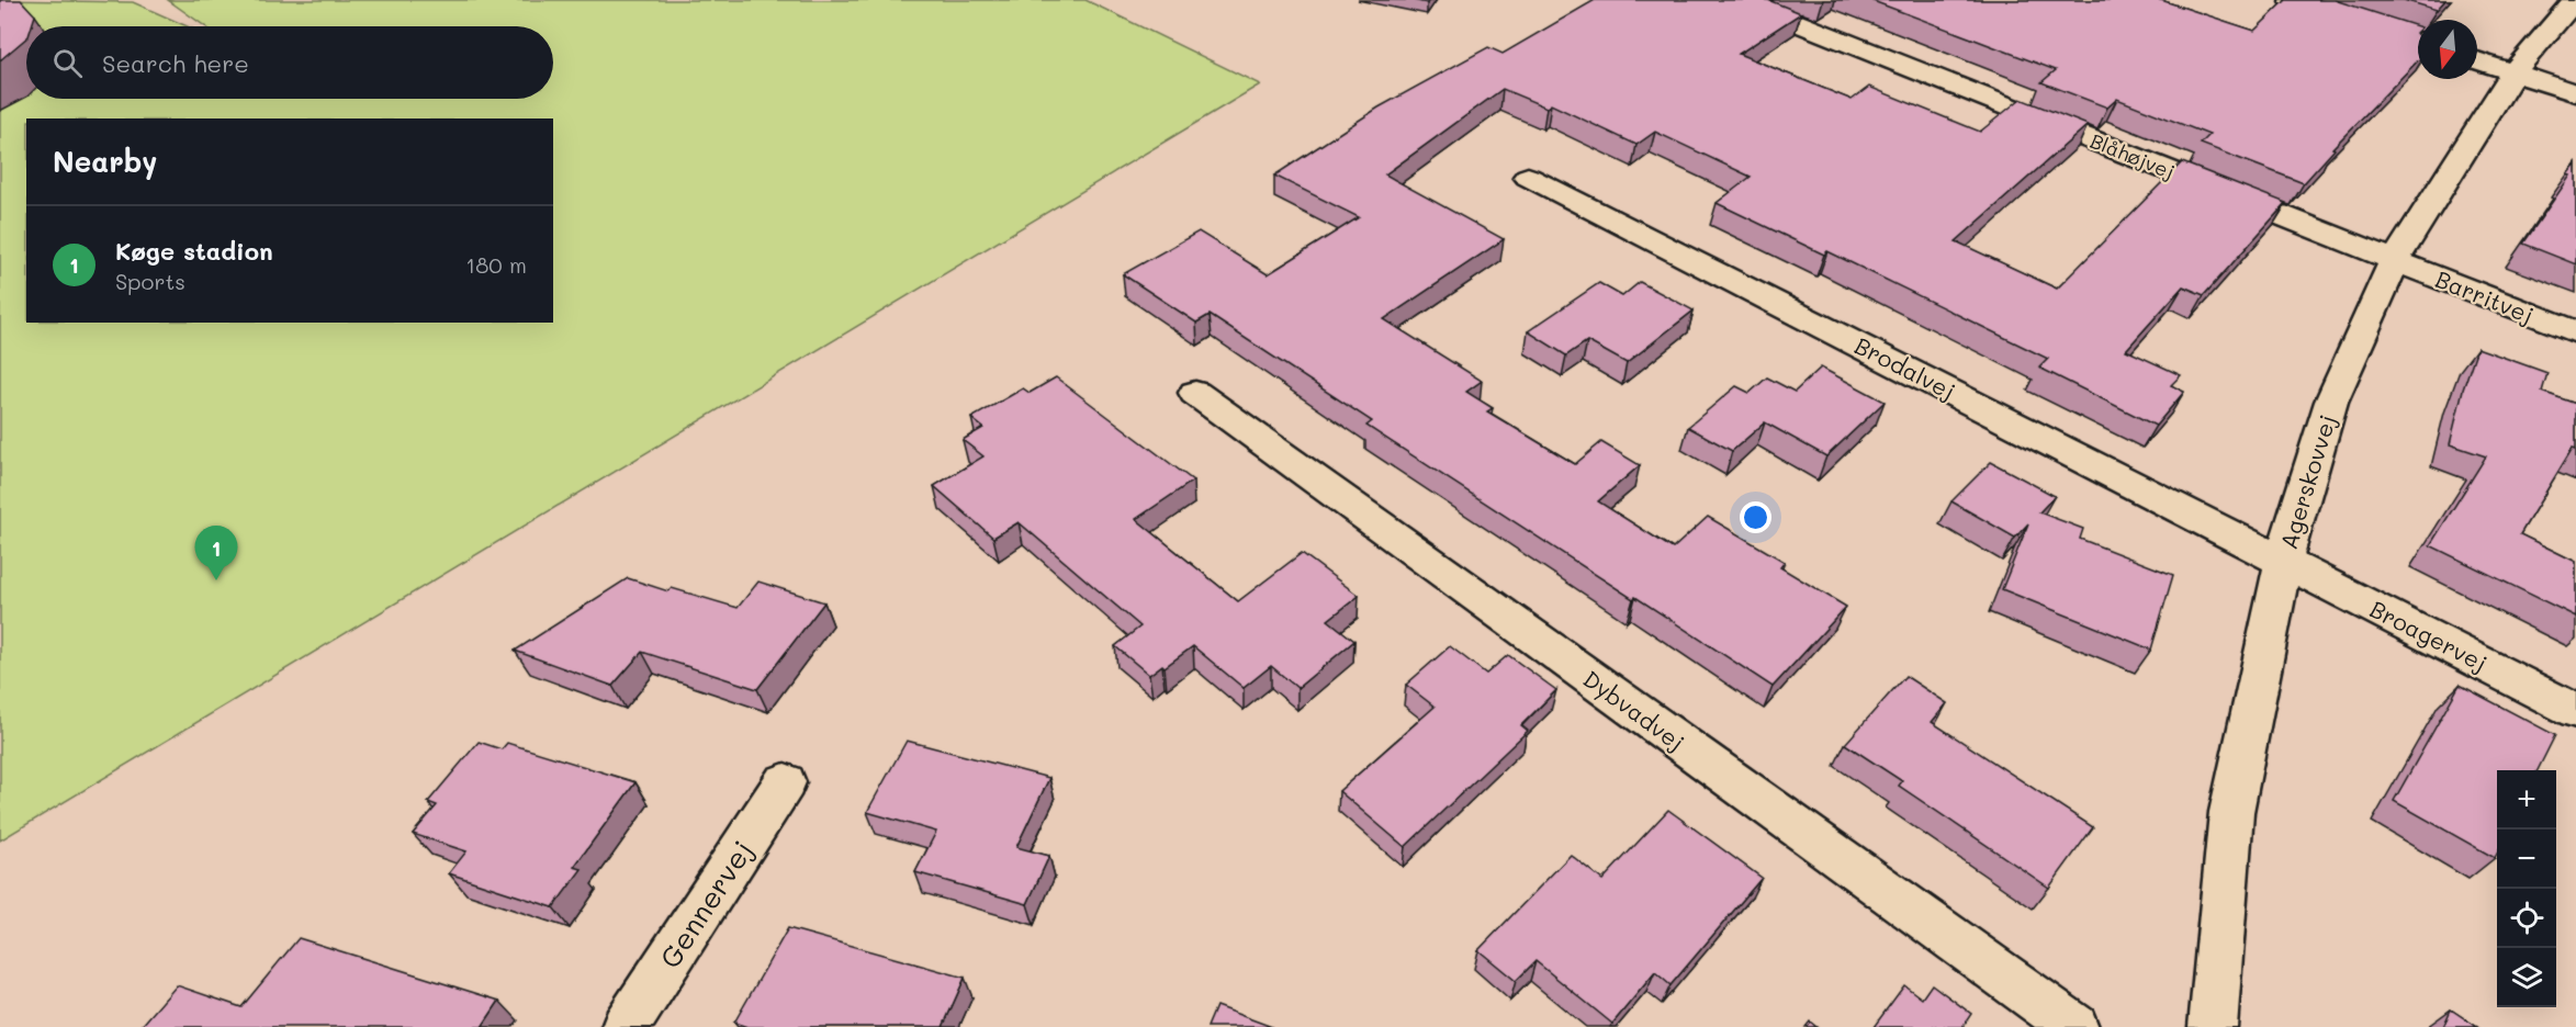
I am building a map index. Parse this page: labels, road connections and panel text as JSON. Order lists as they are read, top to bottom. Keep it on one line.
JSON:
{"streets":{"street":["Blåhøjvej","Barritvej","Brodalvej","Agerskovvej","Broagervej","Dybvadvej","Gennervej"]},"crossings":[["Blåhøjvej","Barritvej"],["Blåhøjvej","Agerskovvej"],["Barritvej","Agerskovvej"],["Brodalvej","Agerskovvej"],["Brodalvej","Broagervej"],["Agerskovvej","Broagervej"]],"north":"bottom","page":{"search":"Search here","heading":"Nearby","list":[{"mark":"1","name":"Køge stadion","note":"Sports","value":"180 m"}],"pins":"1","map_buttons":["+","−"]}}
